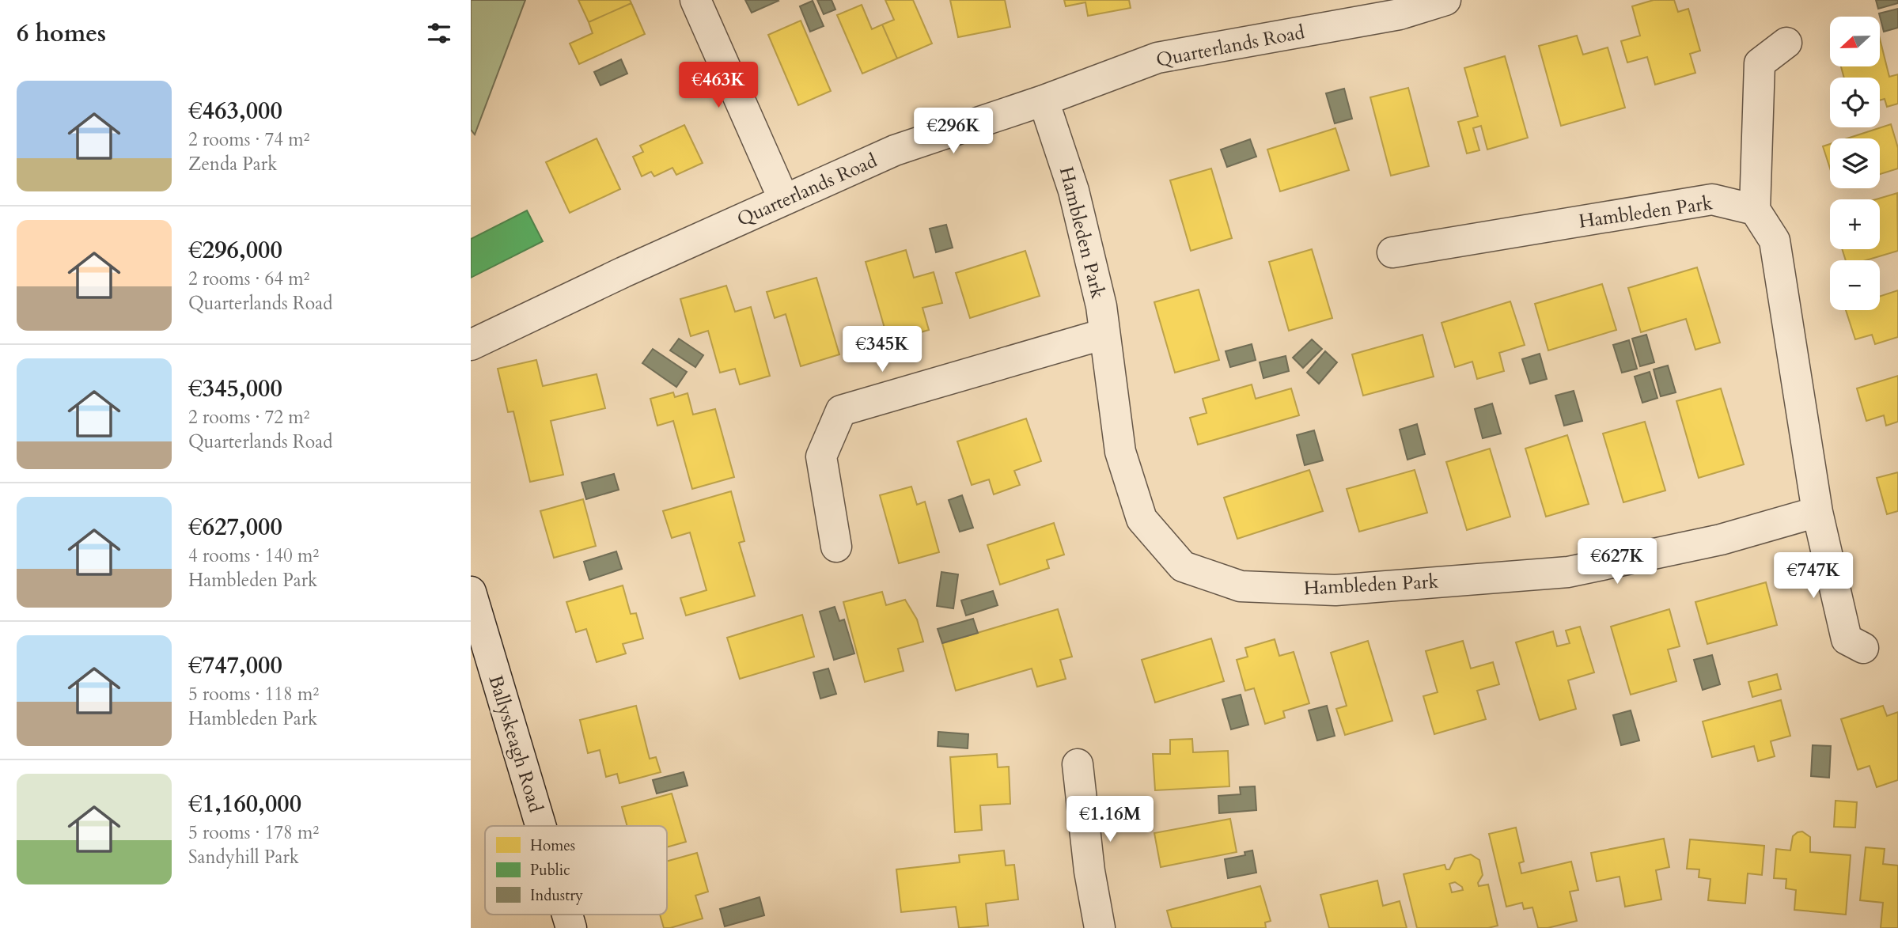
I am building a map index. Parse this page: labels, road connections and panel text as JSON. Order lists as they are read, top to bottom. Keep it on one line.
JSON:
{"streets":{"street":["Quarterlands Road","Hambleden Park","Ballyskeagh Road"]},"crossings":[["Quarterlands Road","Hambleden Park"]],"legend":["Homes","Public","Industry"],"north":"left","page":{"heading":"6 homes","map_buttons":["+","−"],"price":["€463K","€296K","€345K","€627K","€747K","€1.16M"],"list":[{"name":"€463,000","note":"2 rooms · 74 m² · Zenda Park"},{"name":"€296,000","note":"2 rooms · 64 m² · Quarterlands Road"},{"name":"€345,000","note":"2 rooms · 72 m² · Quarterlands Road"},{"name":"€627,000","note":"4 rooms · 140 m² · Hambleden Park"},{"name":"€747,000","note":"5 rooms · 118 m² · Hambleden Park"},{"name":"€1,160,000","note":"5 rooms · 178 m² · Sandyhill Park"}]}}
